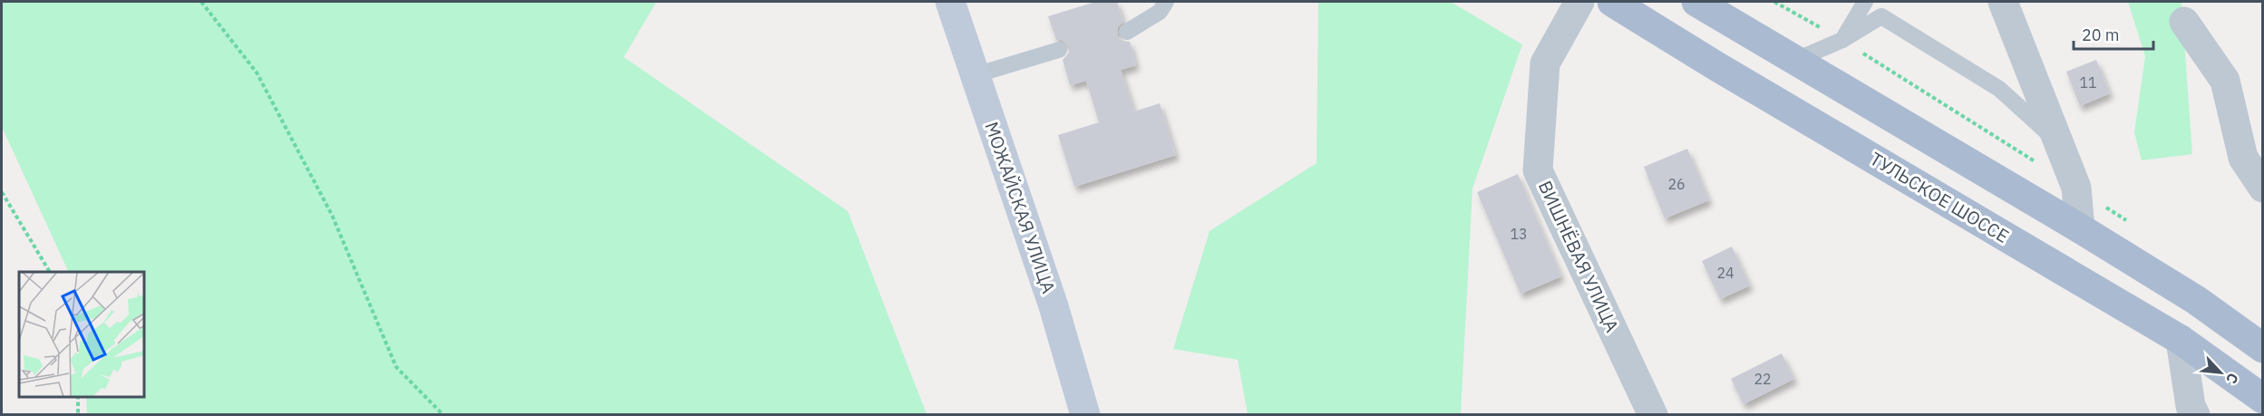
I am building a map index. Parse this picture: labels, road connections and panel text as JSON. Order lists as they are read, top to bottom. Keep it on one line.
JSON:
{"streets":{"main road":["ТУЛЬСКОЕ ШОССЕ"],"street":["МОЖАЙСКАЯ УЛИЦА","ВИШНЁВАЯ УЛИЦА"]},"house_numbers":["11","26","13","24","22"],"scale_bar":"20 m","north":"bottom right"}
